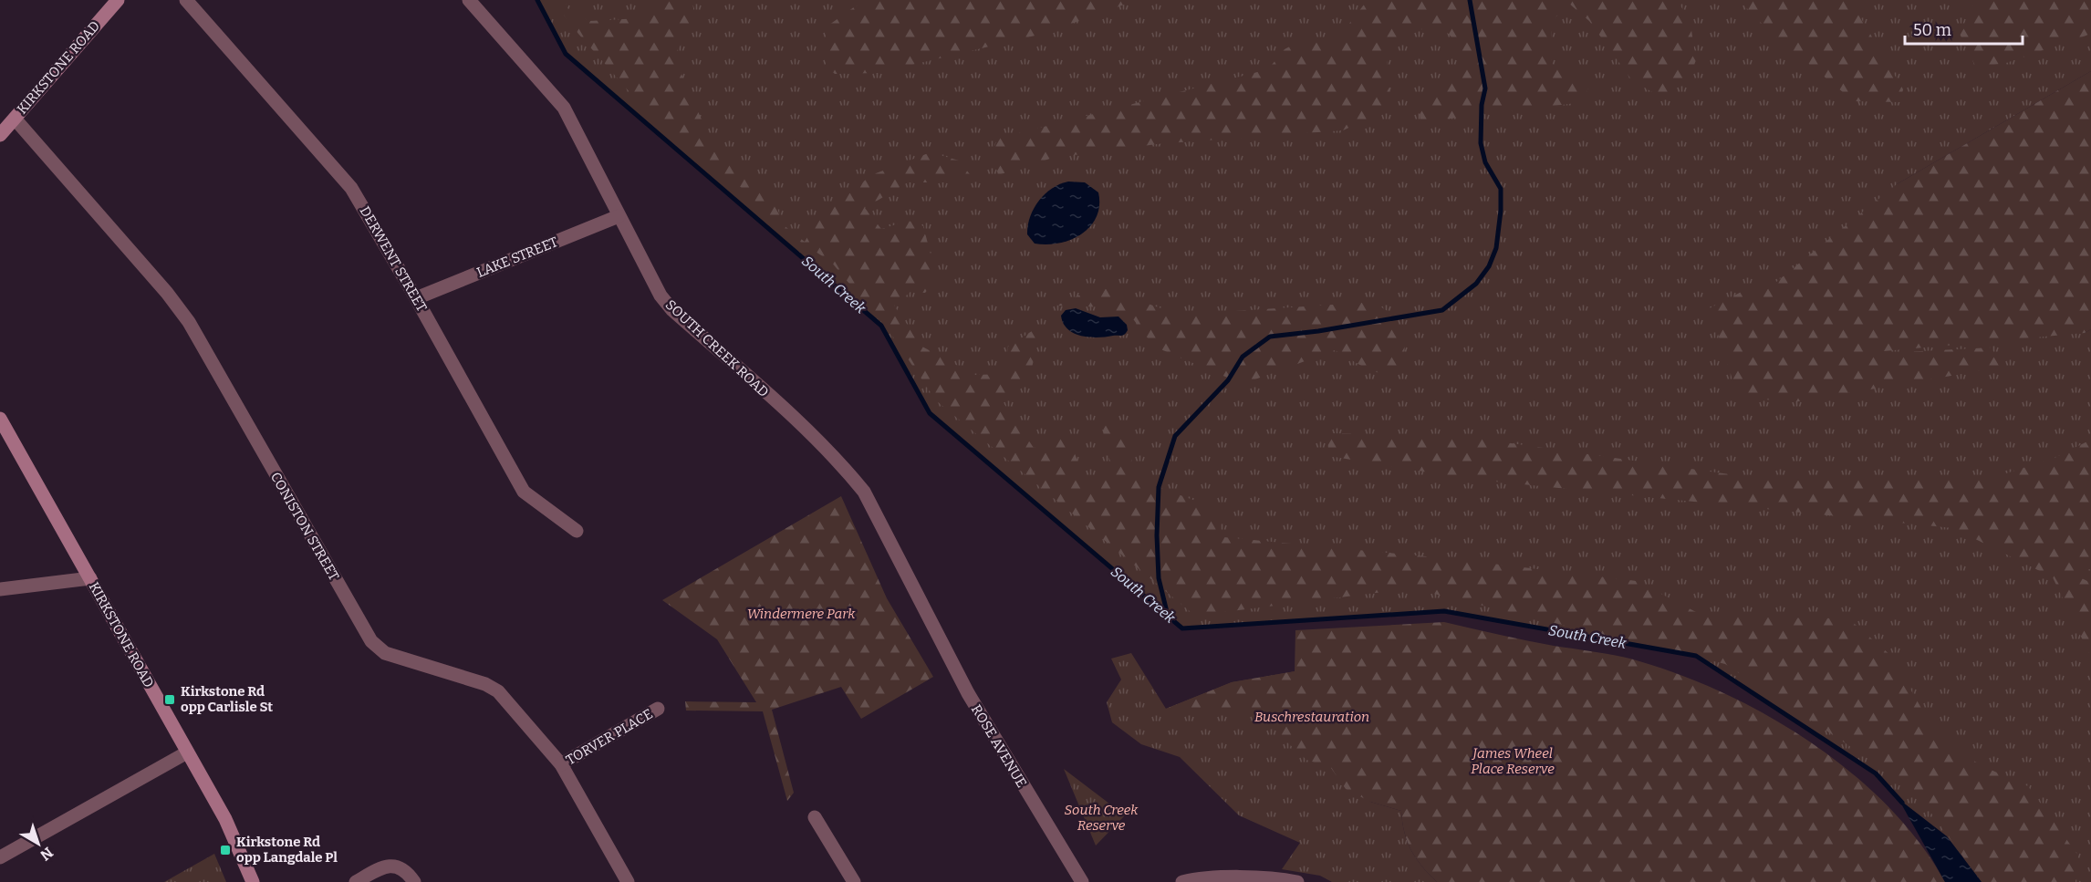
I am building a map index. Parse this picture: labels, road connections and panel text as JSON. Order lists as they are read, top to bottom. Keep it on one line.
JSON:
{"streets":{"street":["KIRKSTONE ROAD","LAKE STREET","DERWENT STREET","SOUTH CREEK ROAD","CONISTON STREET","TORVER PLACE","ROSE AVENUE"]},"crossings":[["KIRKSTONE ROAD","CONISTON STREET"],["LAKE STREET","DERWENT STREET"],["LAKE STREET","SOUTH CREEK ROAD"],["SOUTH CREEK ROAD","ROSE AVENUE"],["CONISTON STREET","TORVER PLACE"]],"water":["South Creek"],"parks":["Windermere Park","Buschrestauration","James Wheel Place Reserve","South Creek Reserve"],"places":{"transit":["Kirkstone Rd opp Carlisle St","Kirkstone Rd opp Langdale Pl"]},"scale_bar":"50 m","north":"bottom right"}
